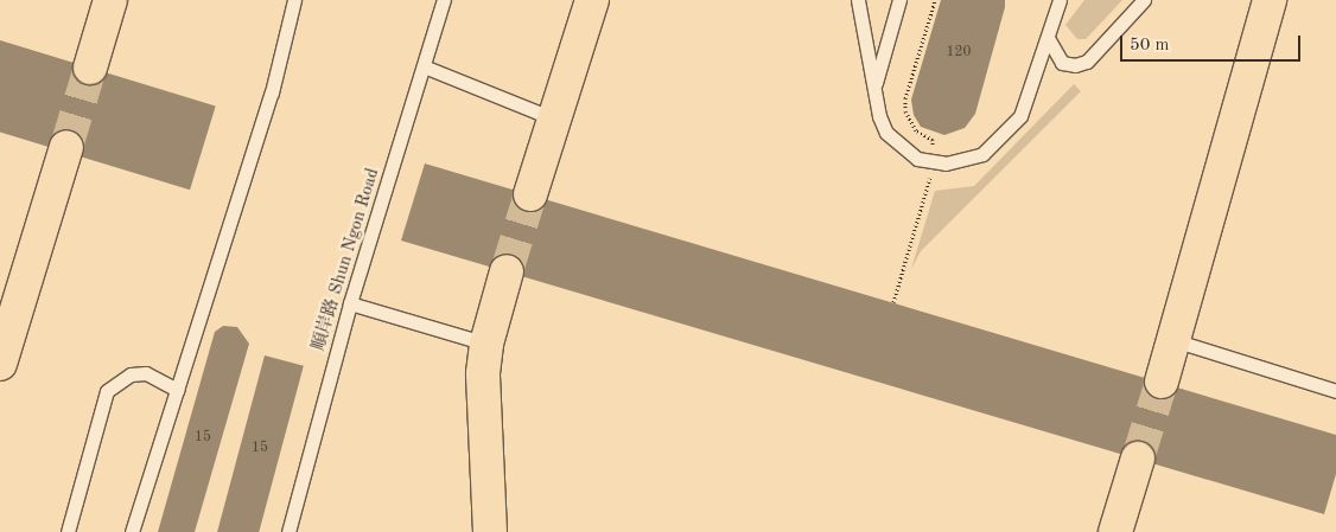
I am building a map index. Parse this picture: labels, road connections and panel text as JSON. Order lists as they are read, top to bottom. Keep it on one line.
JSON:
{"streets":{"lane":["順岸路 Shun Ngon Road"]},"house_numbers":["120","15","15"],"scale_bar":"50 m"}
